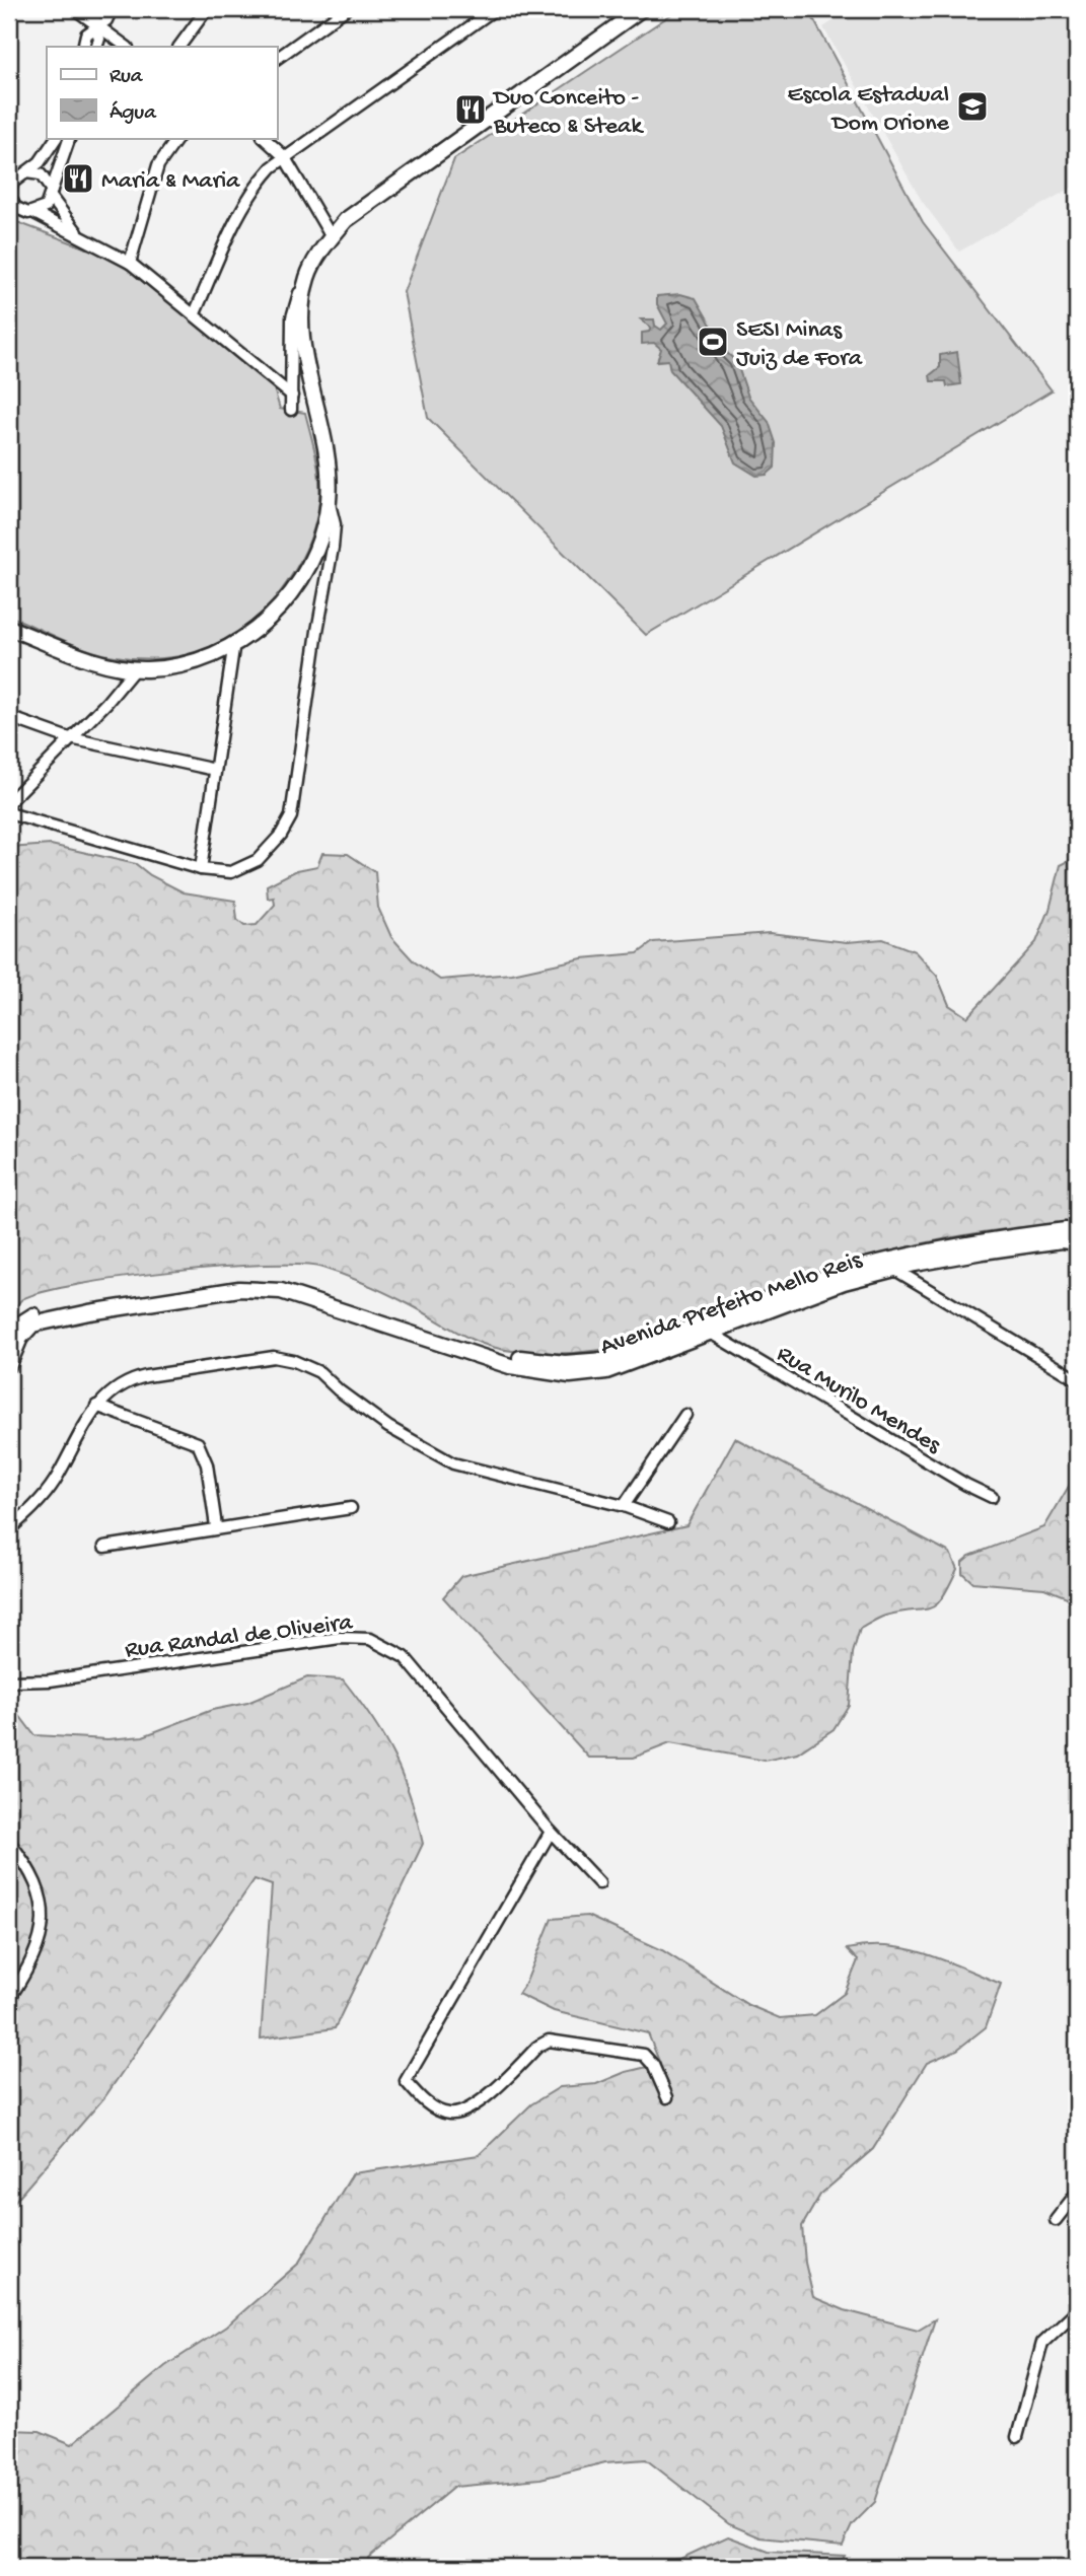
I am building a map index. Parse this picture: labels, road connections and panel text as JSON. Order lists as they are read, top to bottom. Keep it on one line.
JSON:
{"streets":{"main road":["Avenida Prefeito Mello Reis"],"street":["Rua Murilo Mendes","Rua Randal de Oliveira"]},"crossings":[["Avenida Prefeito Mello Reis","Rua Murilo Mendes"]],"places":{"school or university":["Escola Estadual Dom Orione"],"restaurant":["Duo Conceito - Buteco & Steak","Maria & Maria"],"sports":["SESI Minas Juiz de Fora"]},"legend":["Rua","Água"]}
